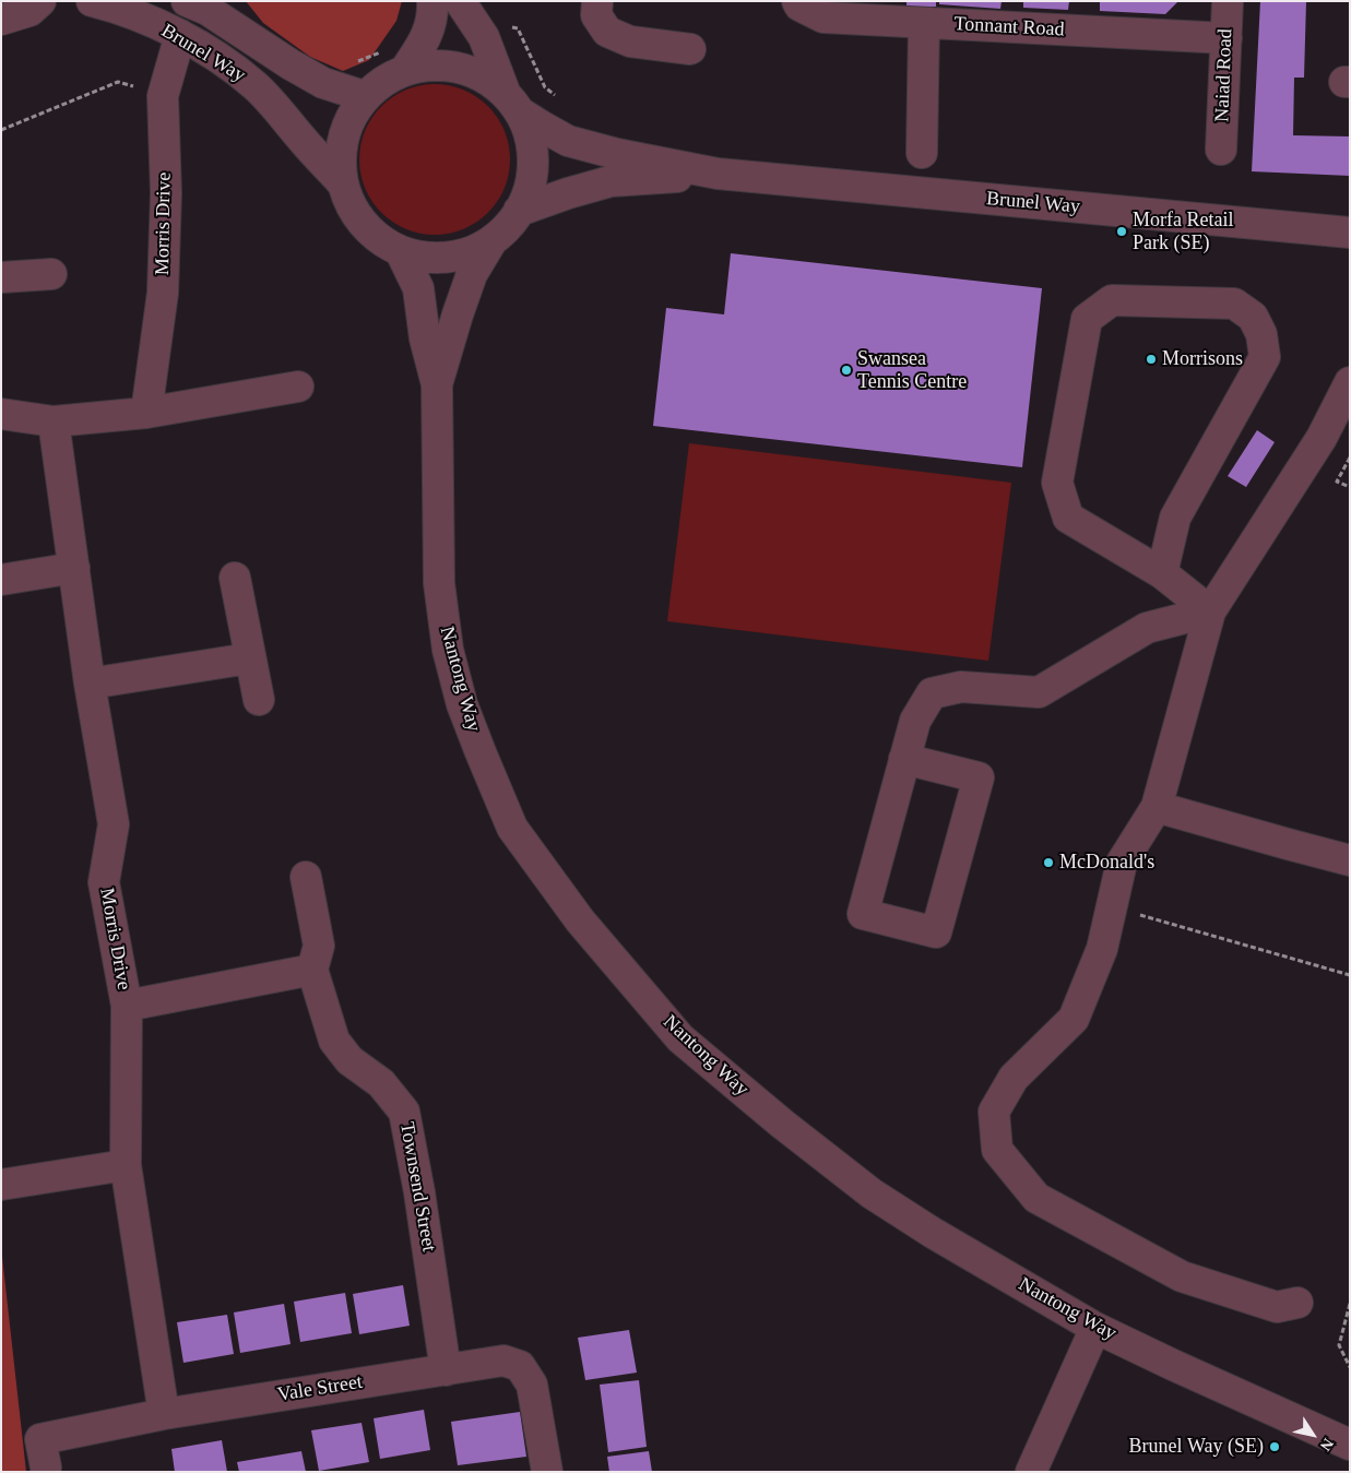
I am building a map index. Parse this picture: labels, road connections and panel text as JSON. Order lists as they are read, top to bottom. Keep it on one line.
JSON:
{"streets":{"street":["Tonnant Road","Brunel Way","Naiad Road","Morris Drive","Nantong Way","Townsend Street","Vale Street"]},"crossings":[["Tonnant Road","Naiad Road"],["Brunel Way","Morris Drive"],["Brunel Way","Nantong Way"],["Morris Drive","Vale Street"],["Townsend Street","Vale Street"]],"places":["Morfa Retail Park (SE)","Morrisons","Swansea Tennis Centre","McDonald's","Brunel Way (SE)"],"north":"bottom right"}
